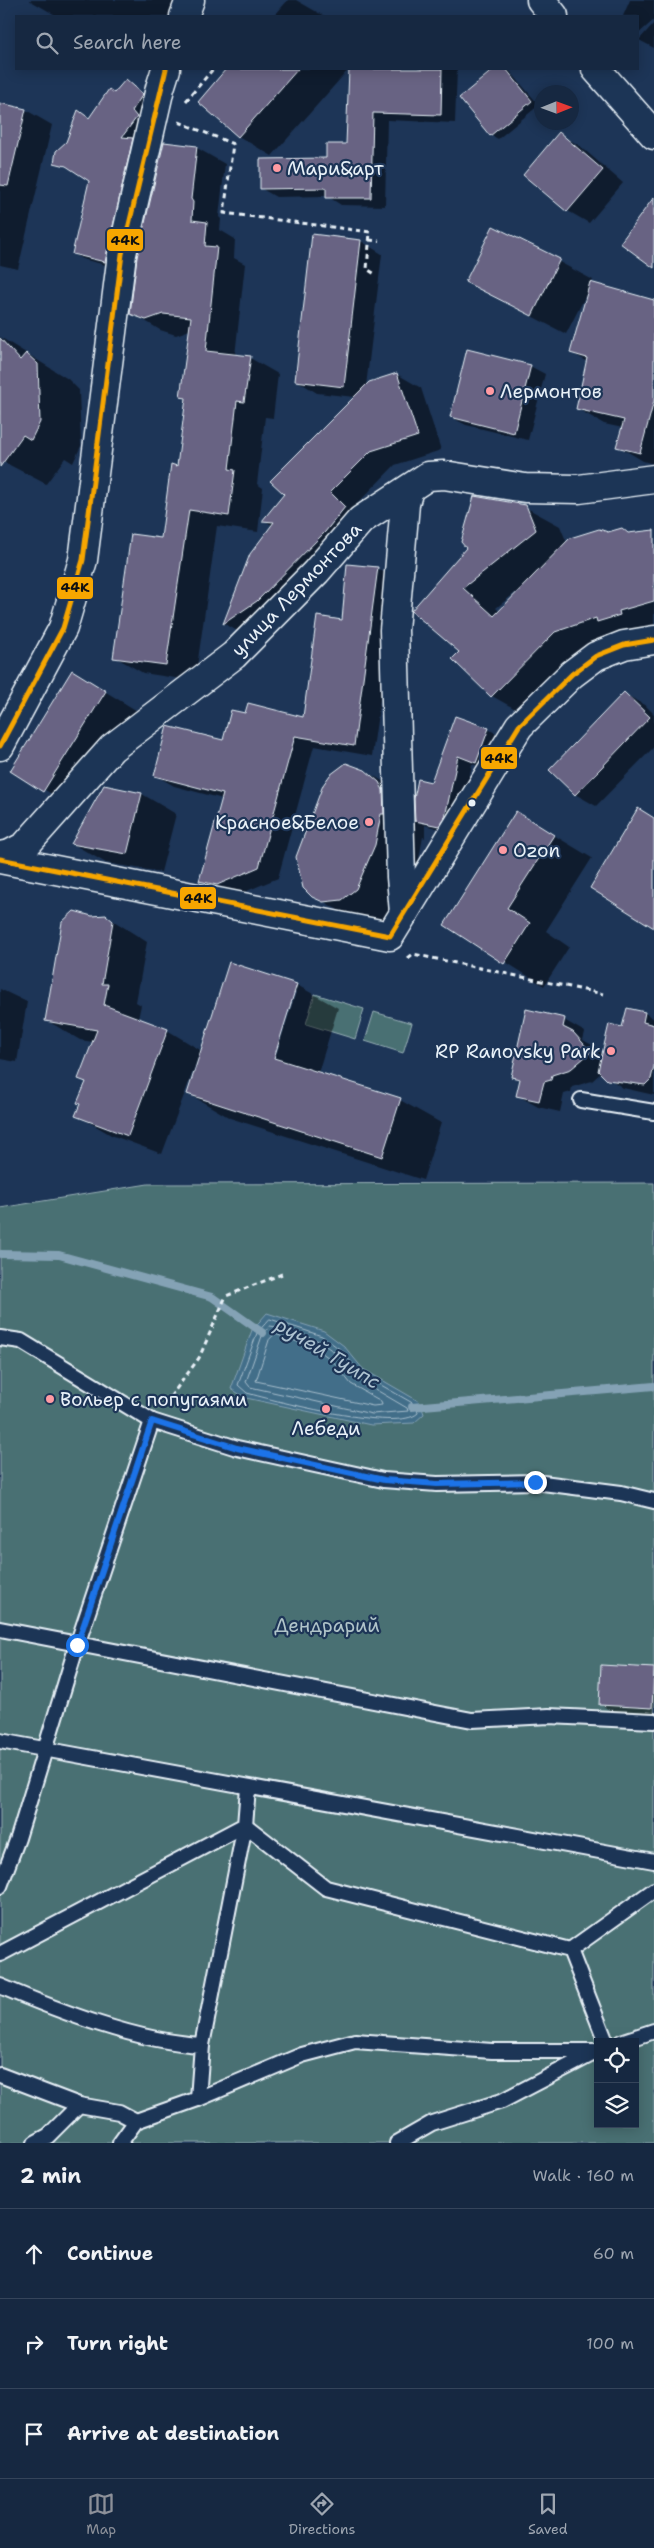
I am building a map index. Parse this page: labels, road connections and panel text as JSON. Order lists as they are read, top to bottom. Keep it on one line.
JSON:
{"streets":{"street":["улица Лермонтова"]},"water":["ручей Гуипс"],"parks":["Дендрарий"],"places":["Мари&арт","Лермонтов","Красное&Белое","Ozon","RP Ranovsky Park","Вольер с попугаями","Лебеди"],"lines":["transit line 44К"],"north":"right","page":{"search":"Search here","heading":["2 min","Walk · 160 m"],"list":[["Continue","60 m"],["Turn right","100 m"],"Arrive at destination"],"nav":["Map","Directions","Saved"]}}
